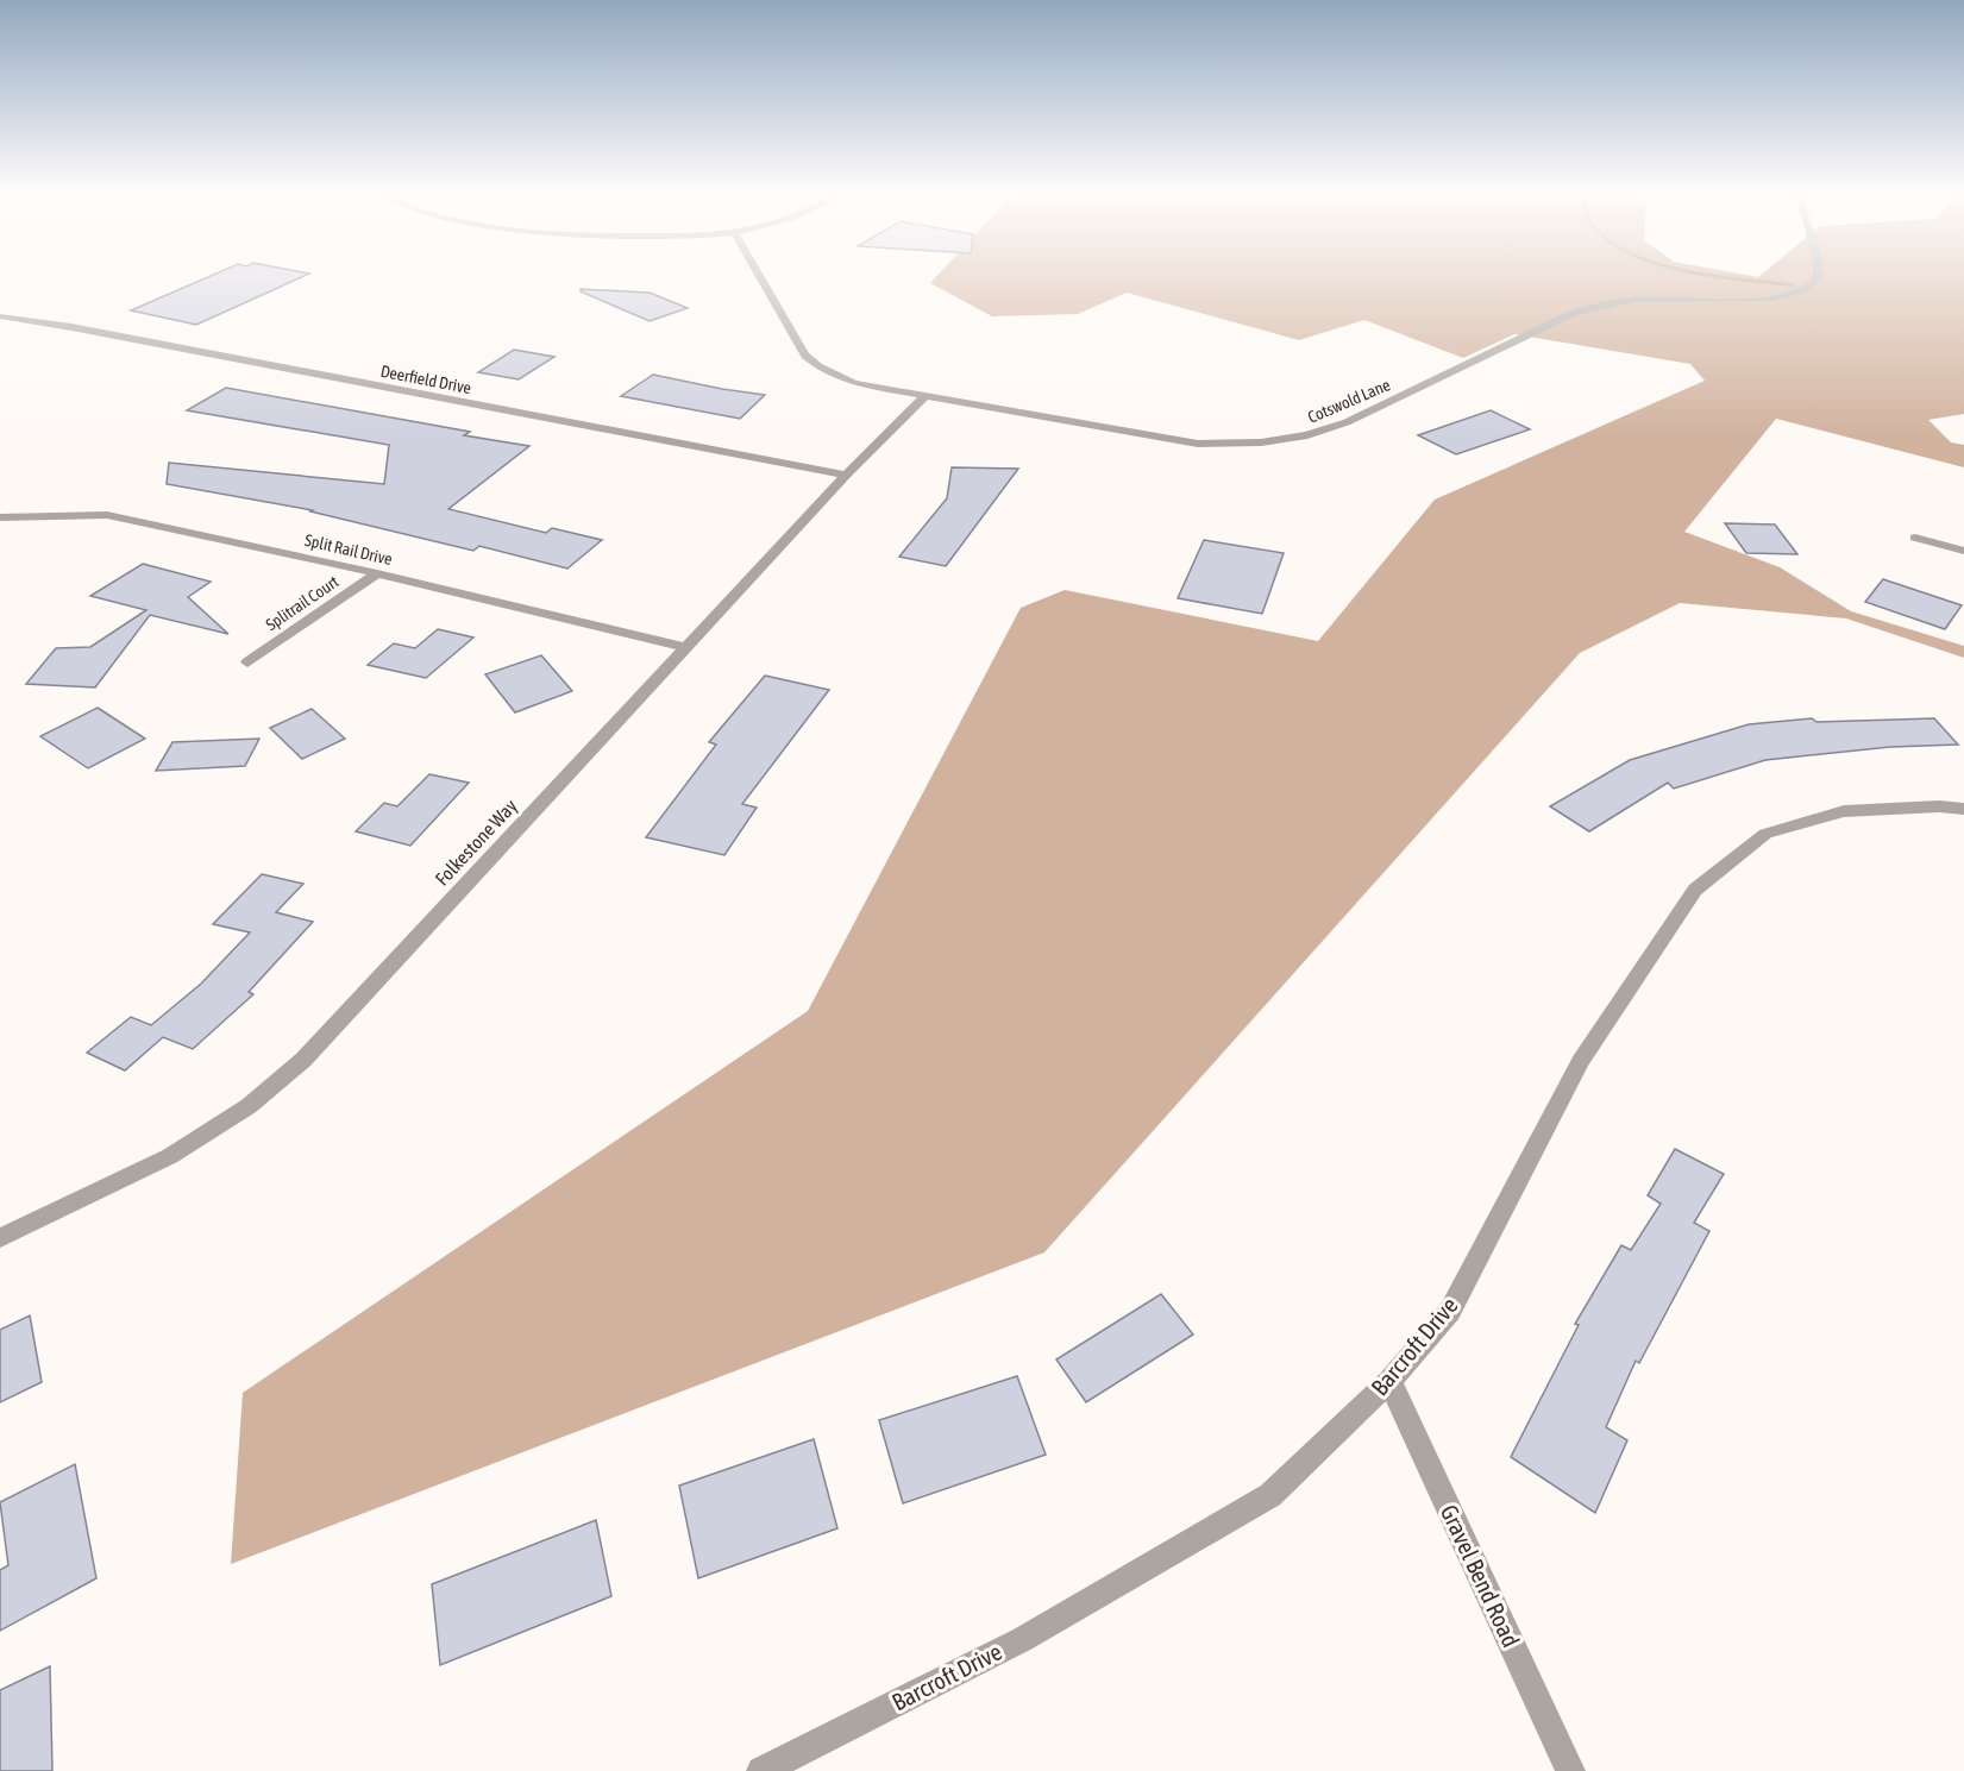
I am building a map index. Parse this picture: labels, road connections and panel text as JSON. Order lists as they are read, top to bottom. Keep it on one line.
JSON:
{"streets":{"street":["Deerfield Drive","Cotswold Lane","Split Rail Drive","Splitrail Court","Folkestone Way","Barcroft Drive","Gravel Bend Road"]},"crossings":[["Deerfield Drive","Folkestone Way"],["Cotswold Lane","Folkestone Way"],["Split Rail Drive","Splitrail Court"],["Split Rail Drive","Folkestone Way"],["Barcroft Drive","Gravel Bend Road"]]}
